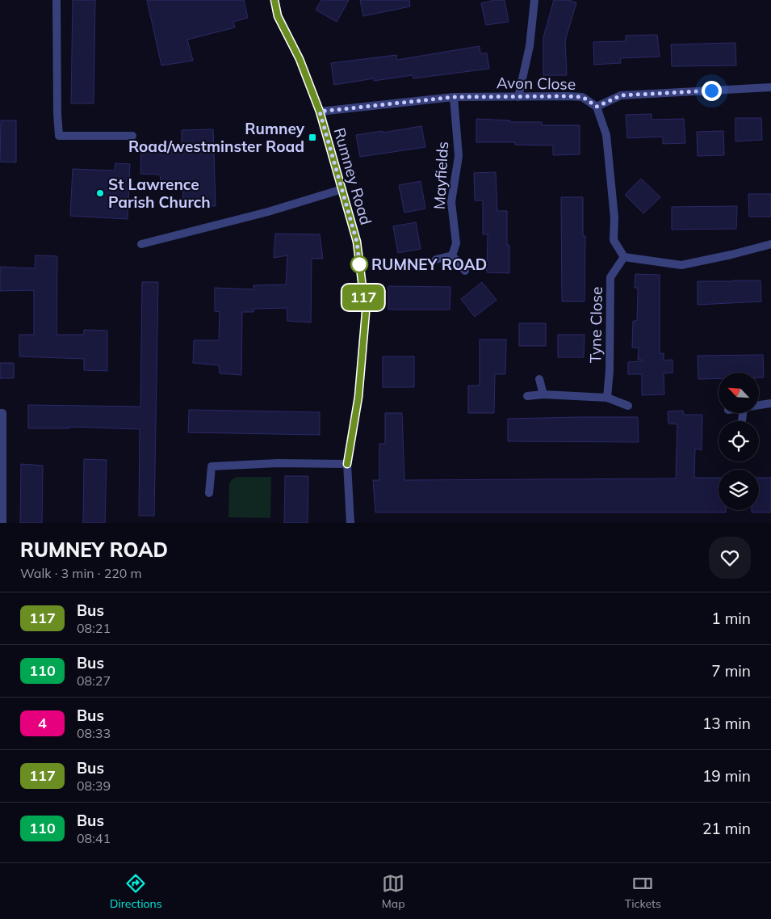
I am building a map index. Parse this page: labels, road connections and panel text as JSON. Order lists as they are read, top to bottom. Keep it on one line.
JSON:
{"streets":{"street":["Avon Close","Mayfields","Rumney Road","Tyne Close"]},"crossings":[["Avon Close","Mayfields"],["Avon Close","Rumney Road"]],"places":{"transit":["Rumney Road/westminster Road"],"other":["St Lawrence Parish Church","RUMNEY ROAD"]},"lines":["bus line 117"],"north":"top left","page":{"on_map":"117","heading":["RUMNEY ROAD","Walk · 3 min · 220 m"],"list":[{"mark":"117","name":"Bus","note":"08:21","value":"1 min"},{"mark":"110","name":"Bus","note":"08:27","value":"7 min"},{"mark":"4","name":"Bus","note":"08:33","value":"13 min"},{"mark":"117","name":"Bus","note":"08:39","value":"19 min"},{"mark":"110","name":"Bus","note":"08:41","value":"21 min"}],"tabs":["Directions","Map","Tickets"]}}
